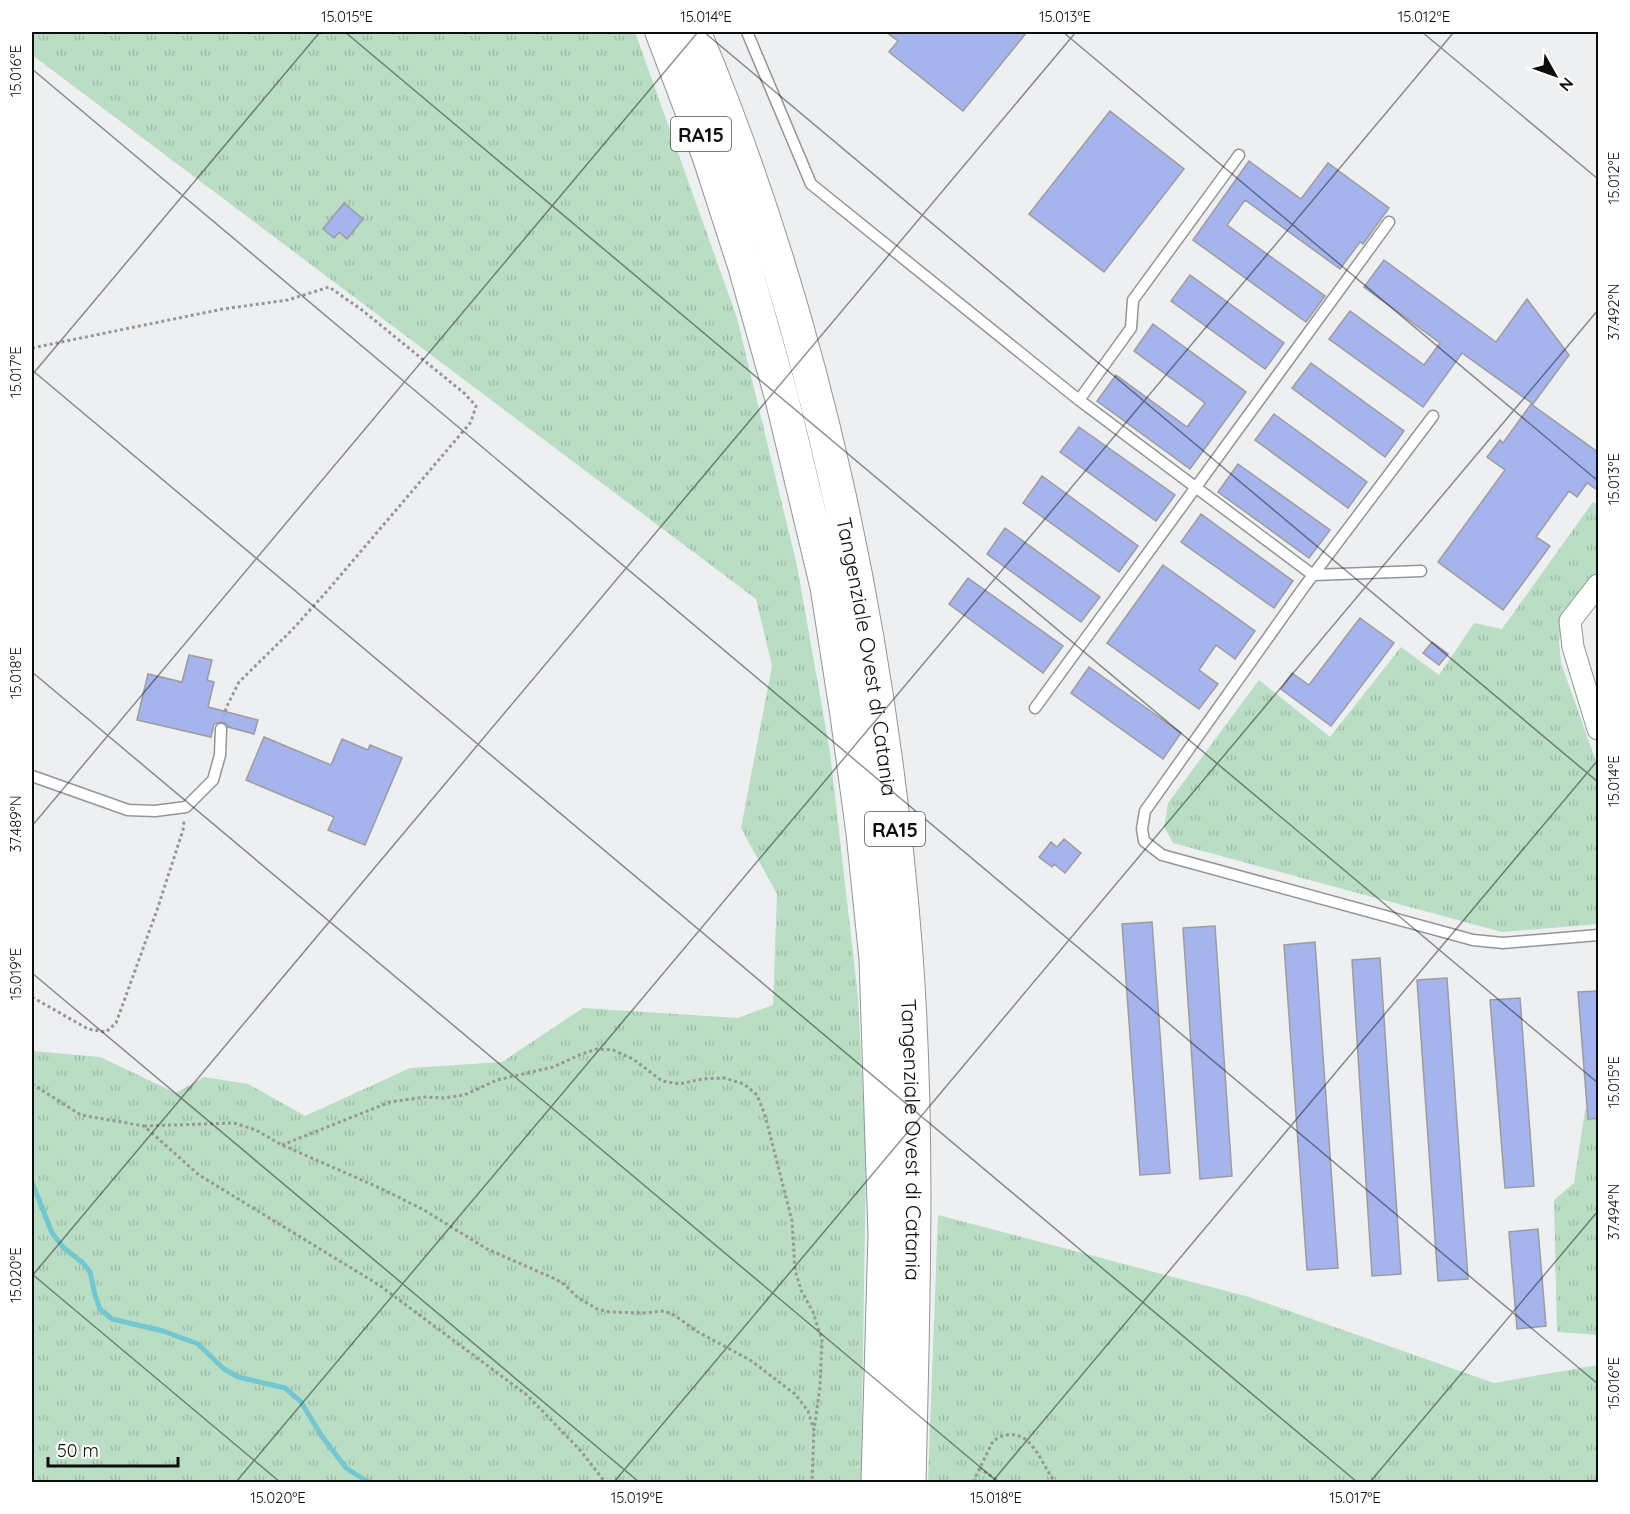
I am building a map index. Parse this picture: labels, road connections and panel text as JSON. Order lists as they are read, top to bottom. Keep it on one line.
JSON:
{"streets":{"highway":["RA15","Tangenziale Ovest di Catania"]},"scale_bar":"50 m","north":"bottom right","coordinates":["15.015°E","15.014°E","15.013°E","15.012°E","15.016°E","37.492°N","15.017°E","15.018°E","37.489°N","15.019°E","37.494°N","15.020°E"]}
